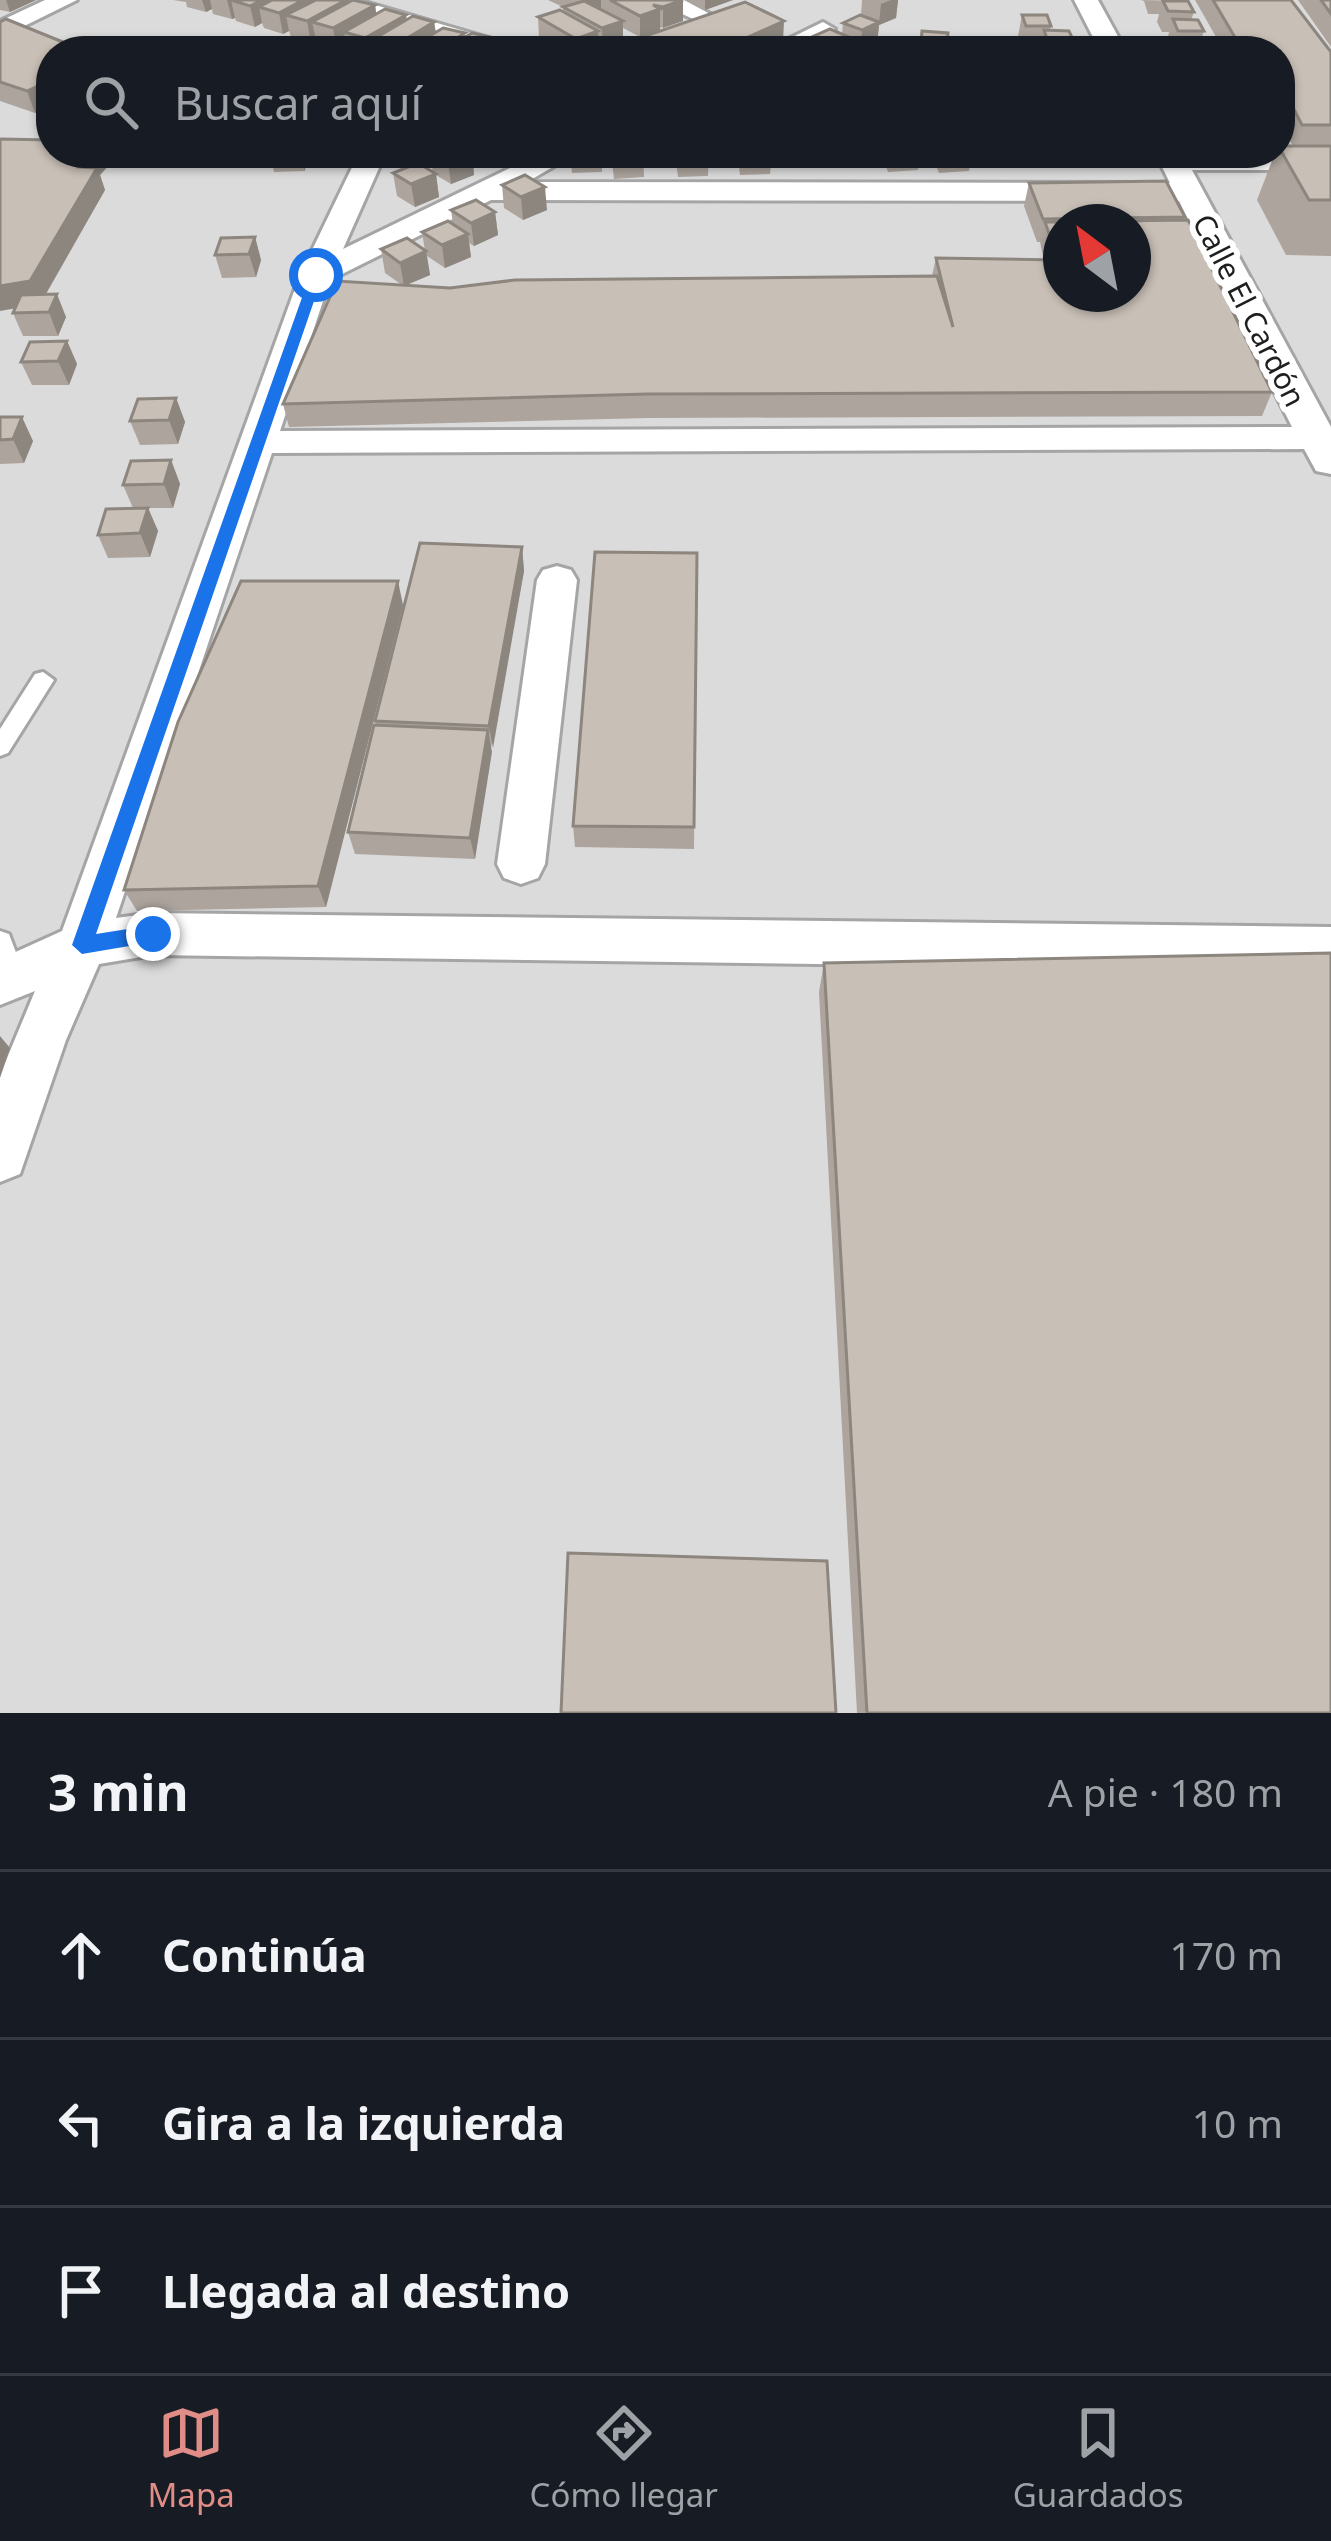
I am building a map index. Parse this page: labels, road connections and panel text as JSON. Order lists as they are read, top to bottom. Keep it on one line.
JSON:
{"streets":{"street":["Calle El Cardón"]},"north":"top left","page":{"search":"Buscar aquí","heading":["3 min","A pie · 180 m"],"list":[["Continúa","170 m"],["Gira a la izquierda","10 m"],"Llegada al destino"],"nav":["Mapa","Cómo llegar","Guardados"]}}
